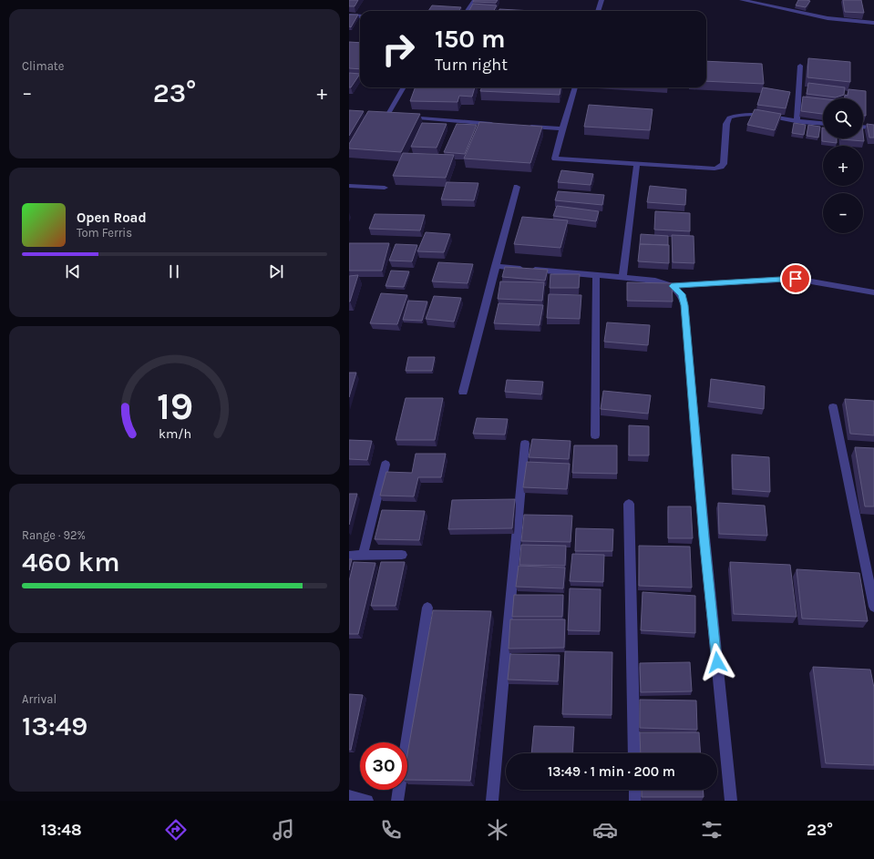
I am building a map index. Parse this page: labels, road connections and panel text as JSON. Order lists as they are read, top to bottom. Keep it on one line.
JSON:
{"page":{"tile":["Climate",["Range · 92%","460 km"],["Arrival","13:49"]],"turn":["150 m","Turn right"],"heat":["−","23°","+"],"map_buttons":["+","−"],"song":["Open Road","Tom Ferris"],"limit":"30","trip":"13:49 · 1 min · 200 m","tabs":["13:48","23°"],"gauge":["19","km/h"]}}
